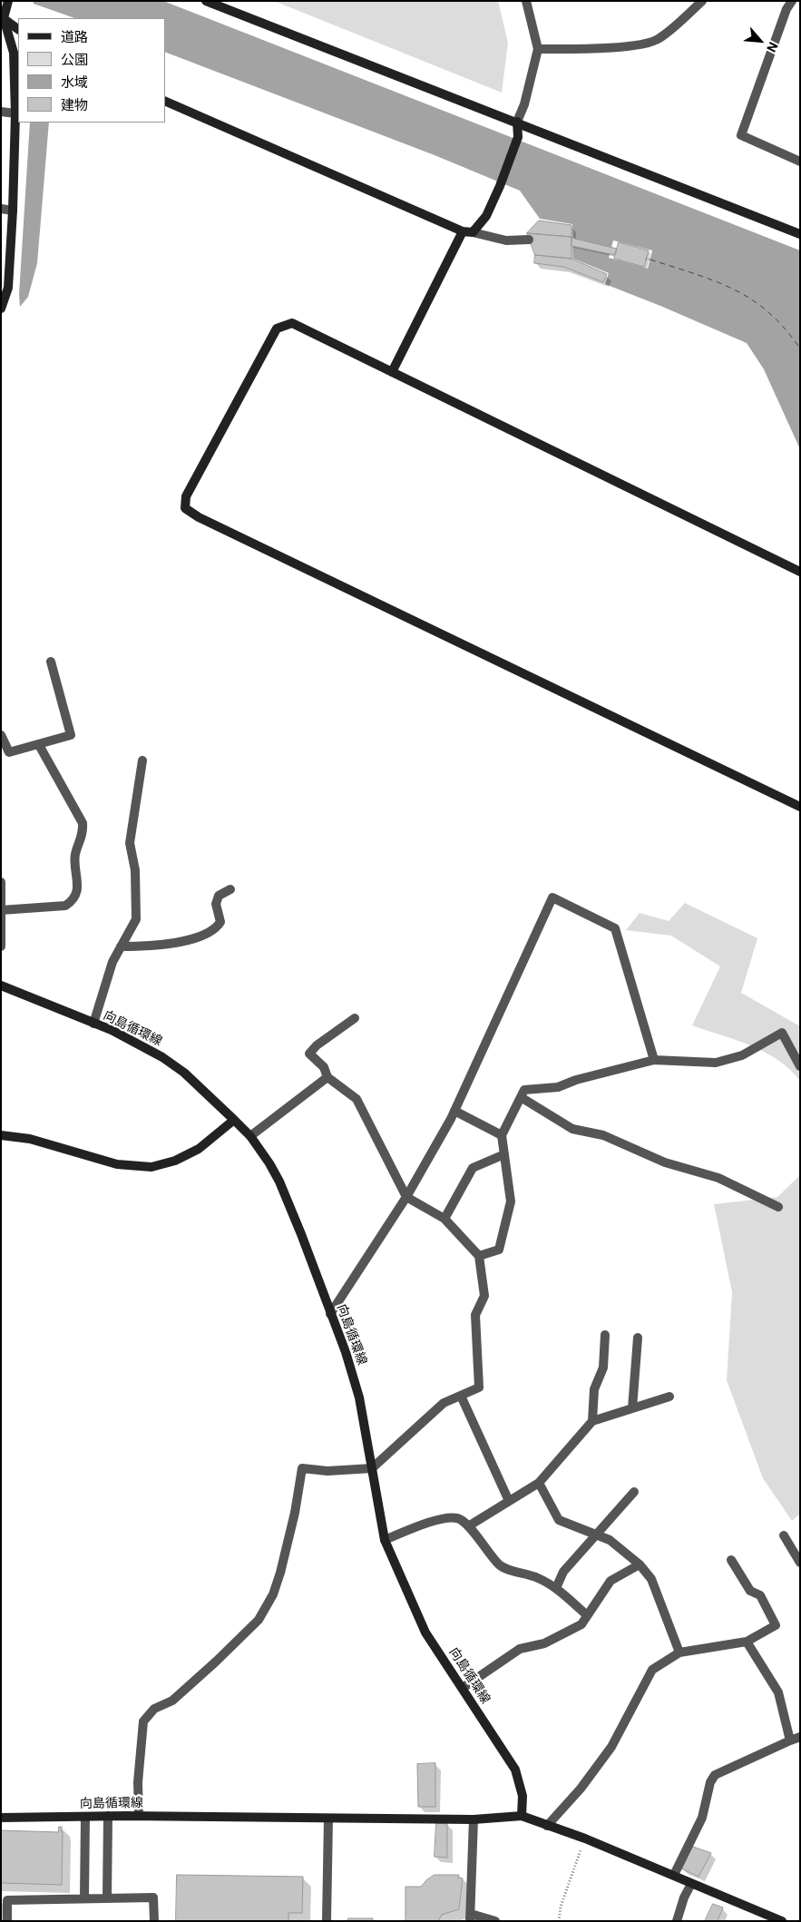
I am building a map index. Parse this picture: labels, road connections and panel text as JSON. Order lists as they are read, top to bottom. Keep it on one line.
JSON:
{"streets":{"street":["向島循環線"]},"legend":["道路","公園","水域","建物"],"north":"bottom right"}
